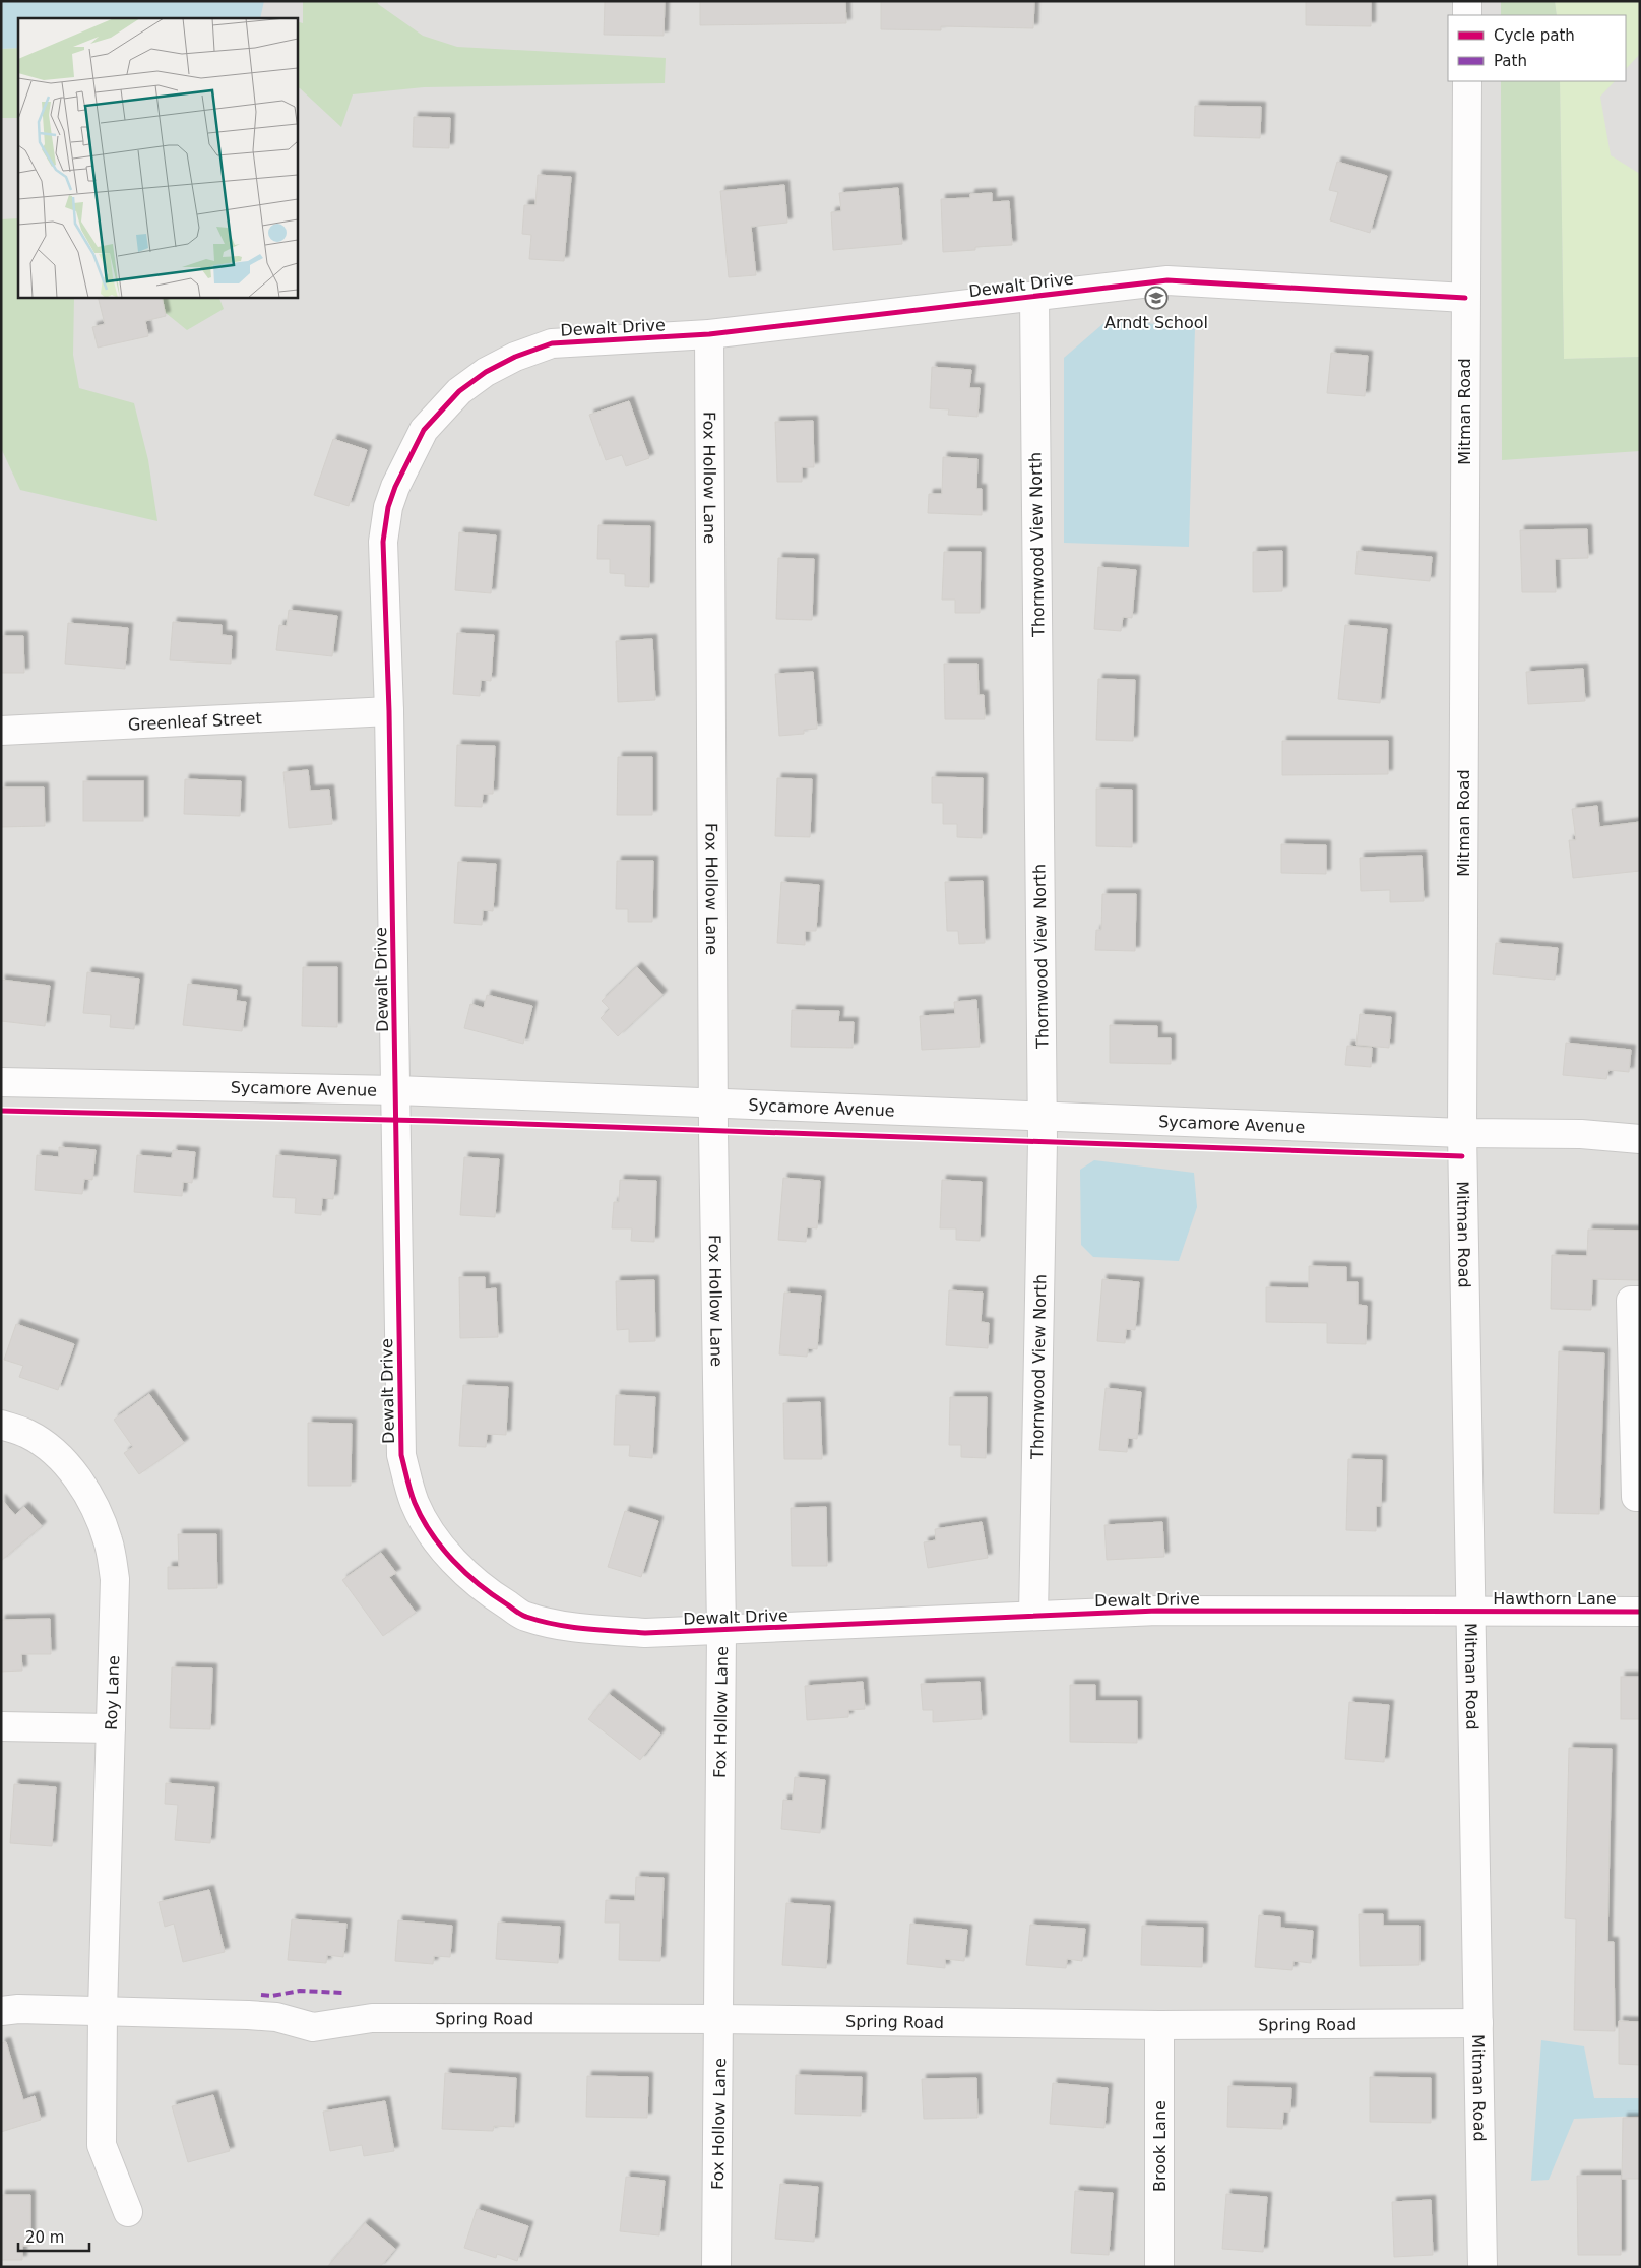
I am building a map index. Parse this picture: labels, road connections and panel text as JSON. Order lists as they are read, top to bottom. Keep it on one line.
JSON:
{"streets":{"street":["Dewalt Drive","Mitman Road","Fox Hollow Lane","Thornwood View North","Greenleaf Street","Sycamore Avenue","Hawthorn Lane","Roy Lane","Spring Road","Brook Lane"]},"crossings":[["Dewalt Drive","Mitman Road"],["Dewalt Drive","Fox Hollow Lane"],["Dewalt Drive","Thornwood View North"],["Dewalt Drive","Greenleaf Street"],["Dewalt Drive","Sycamore Avenue"],["Dewalt Drive","Hawthorn Lane"],["Mitman Road","Sycamore Avenue"],["Mitman Road","Hawthorn Lane"],["Mitman Road","Spring Road"],["Fox Hollow Lane","Sycamore Avenue"],["Fox Hollow Lane","Spring Road"],["Thornwood View North","Sycamore Avenue"],["Roy Lane","Spring Road"],["Spring Road","Brook Lane"]],"places":{"school or university":["Arndt School"]},"legend":["Cycle path","Path"],"scale_bar":"20 m"}
